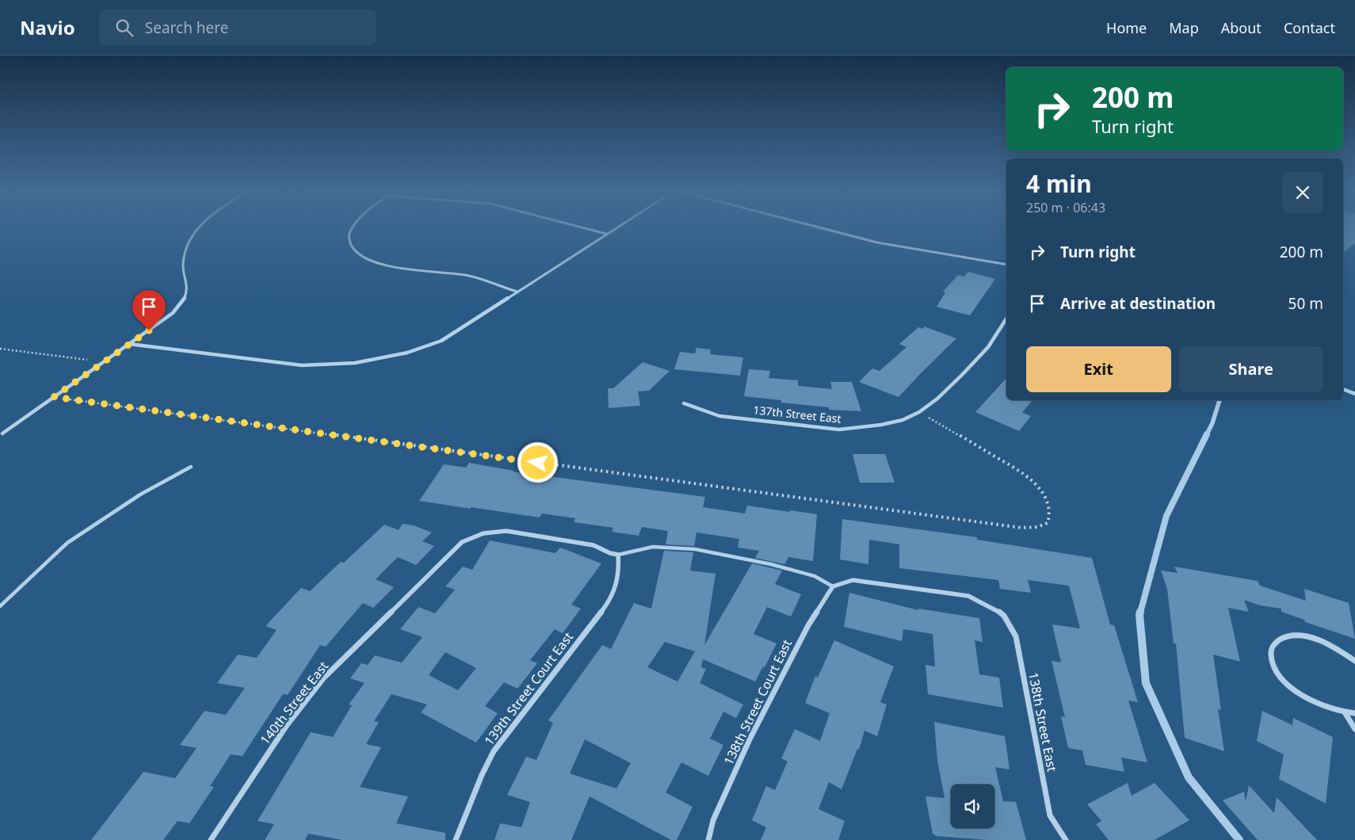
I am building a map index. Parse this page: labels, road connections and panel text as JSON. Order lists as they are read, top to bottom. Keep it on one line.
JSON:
{"streets":{"street":["137th Street East","139th Street Court East","138th Street Court East","140th Street East","138th Street East"]},"crossings":[["139th Street Court East","140th Street East"],["138th Street Court East","138th Street East"]],"page":{"header":"Navio","search":"Search here","nav":["Home","Map","About","Contact"],"turn":["200 m","Turn right"],"heading":["4 min","250 m · 06:43"],"list":[{"name":"Turn right","value":"200 m"},{"name":"Arrive at destination","value":"50 m"}],"buttons":["Exit","Share"]}}
